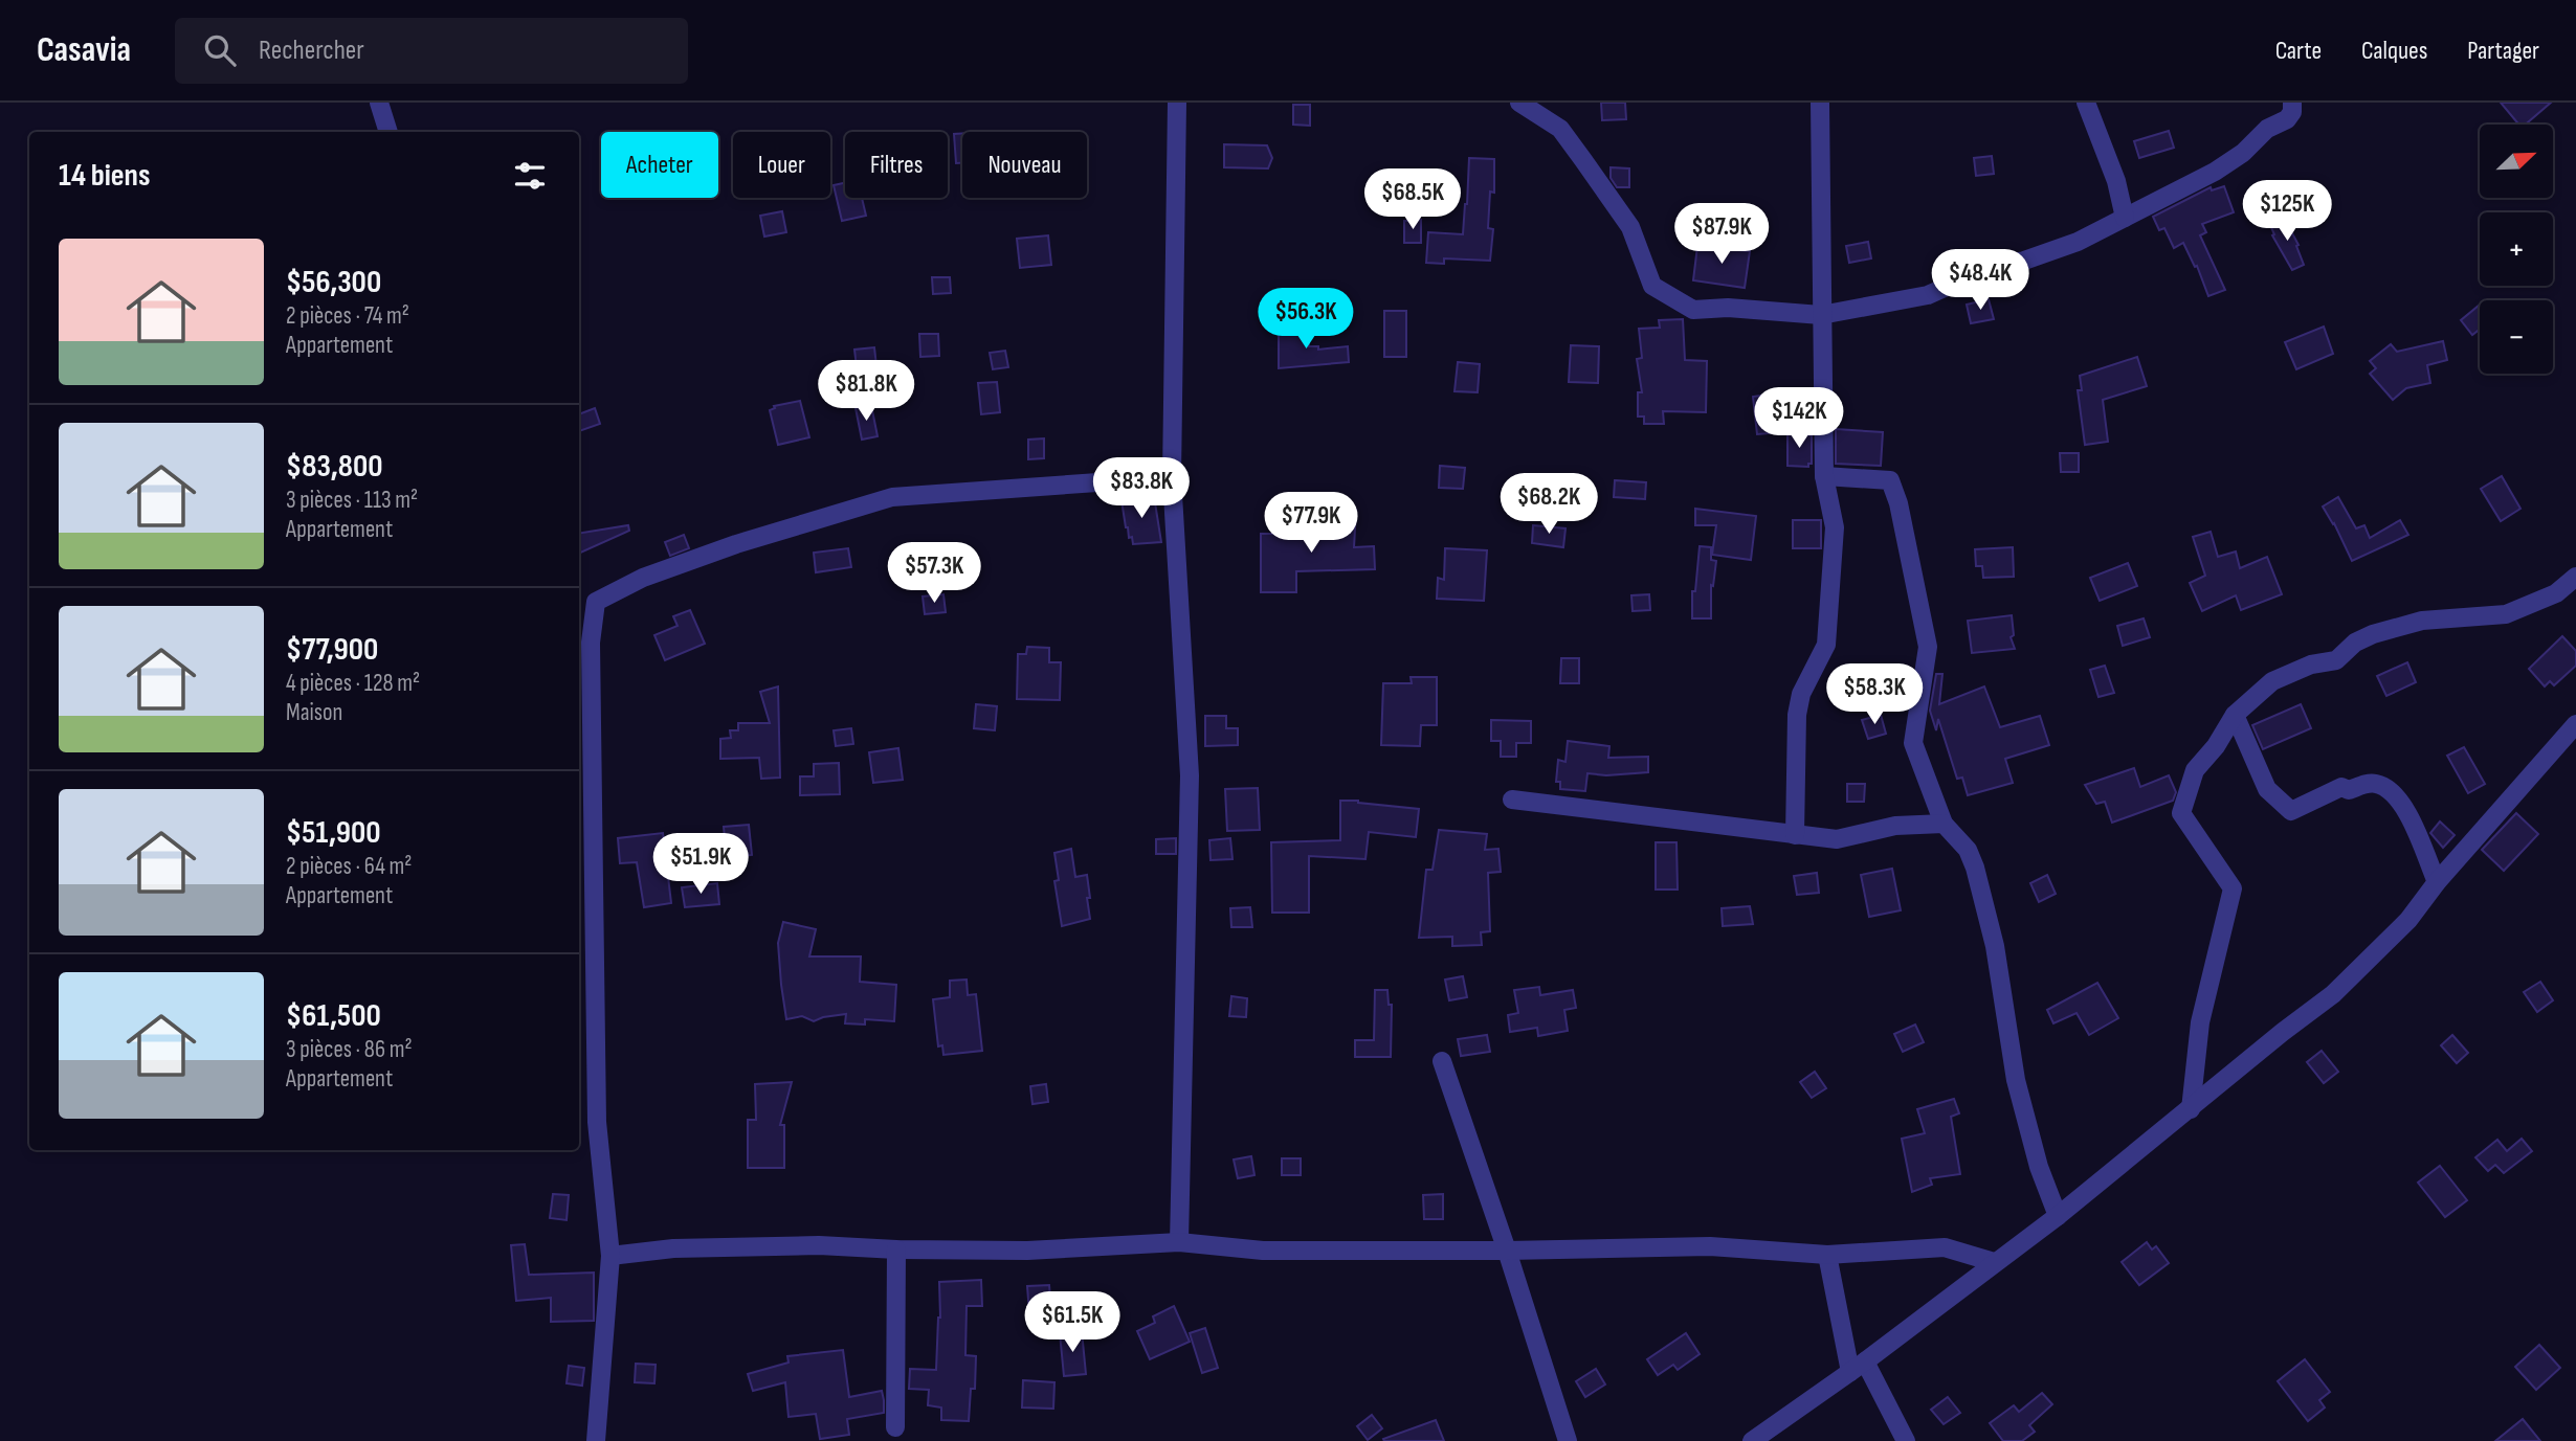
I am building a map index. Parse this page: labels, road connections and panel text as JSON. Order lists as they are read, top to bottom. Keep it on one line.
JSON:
{"north":"top right","page":{"header":"Casavia","search":"Rechercher","nav":["Carte","Calques","Partager"],"map_buttons":["+","−"],"chip":["Acheter","Louer","Filtres","Nouveau"],"heading":"14 biens","price":["$68.5K","$125K","$87.9K","$48.4K","$56.3K","$81.8K","$142K","$83.8K","$68.2K","$77.9K","$57.3K","$58.3K","$51.9K","$61.5K"],"list":[{"name":"$56,300","note":"2 pièces · 74 m² · Appartement"},{"name":"$83,800","note":"3 pièces · 113 m² · Appartement"},{"name":"$77,900","note":"4 pièces · 128 m² · Maison"},{"name":"$51,900","note":"2 pièces · 64 m² · Appartement"},{"name":"$61,500","note":"3 pièces · 86 m² · Appartement"}]}}
